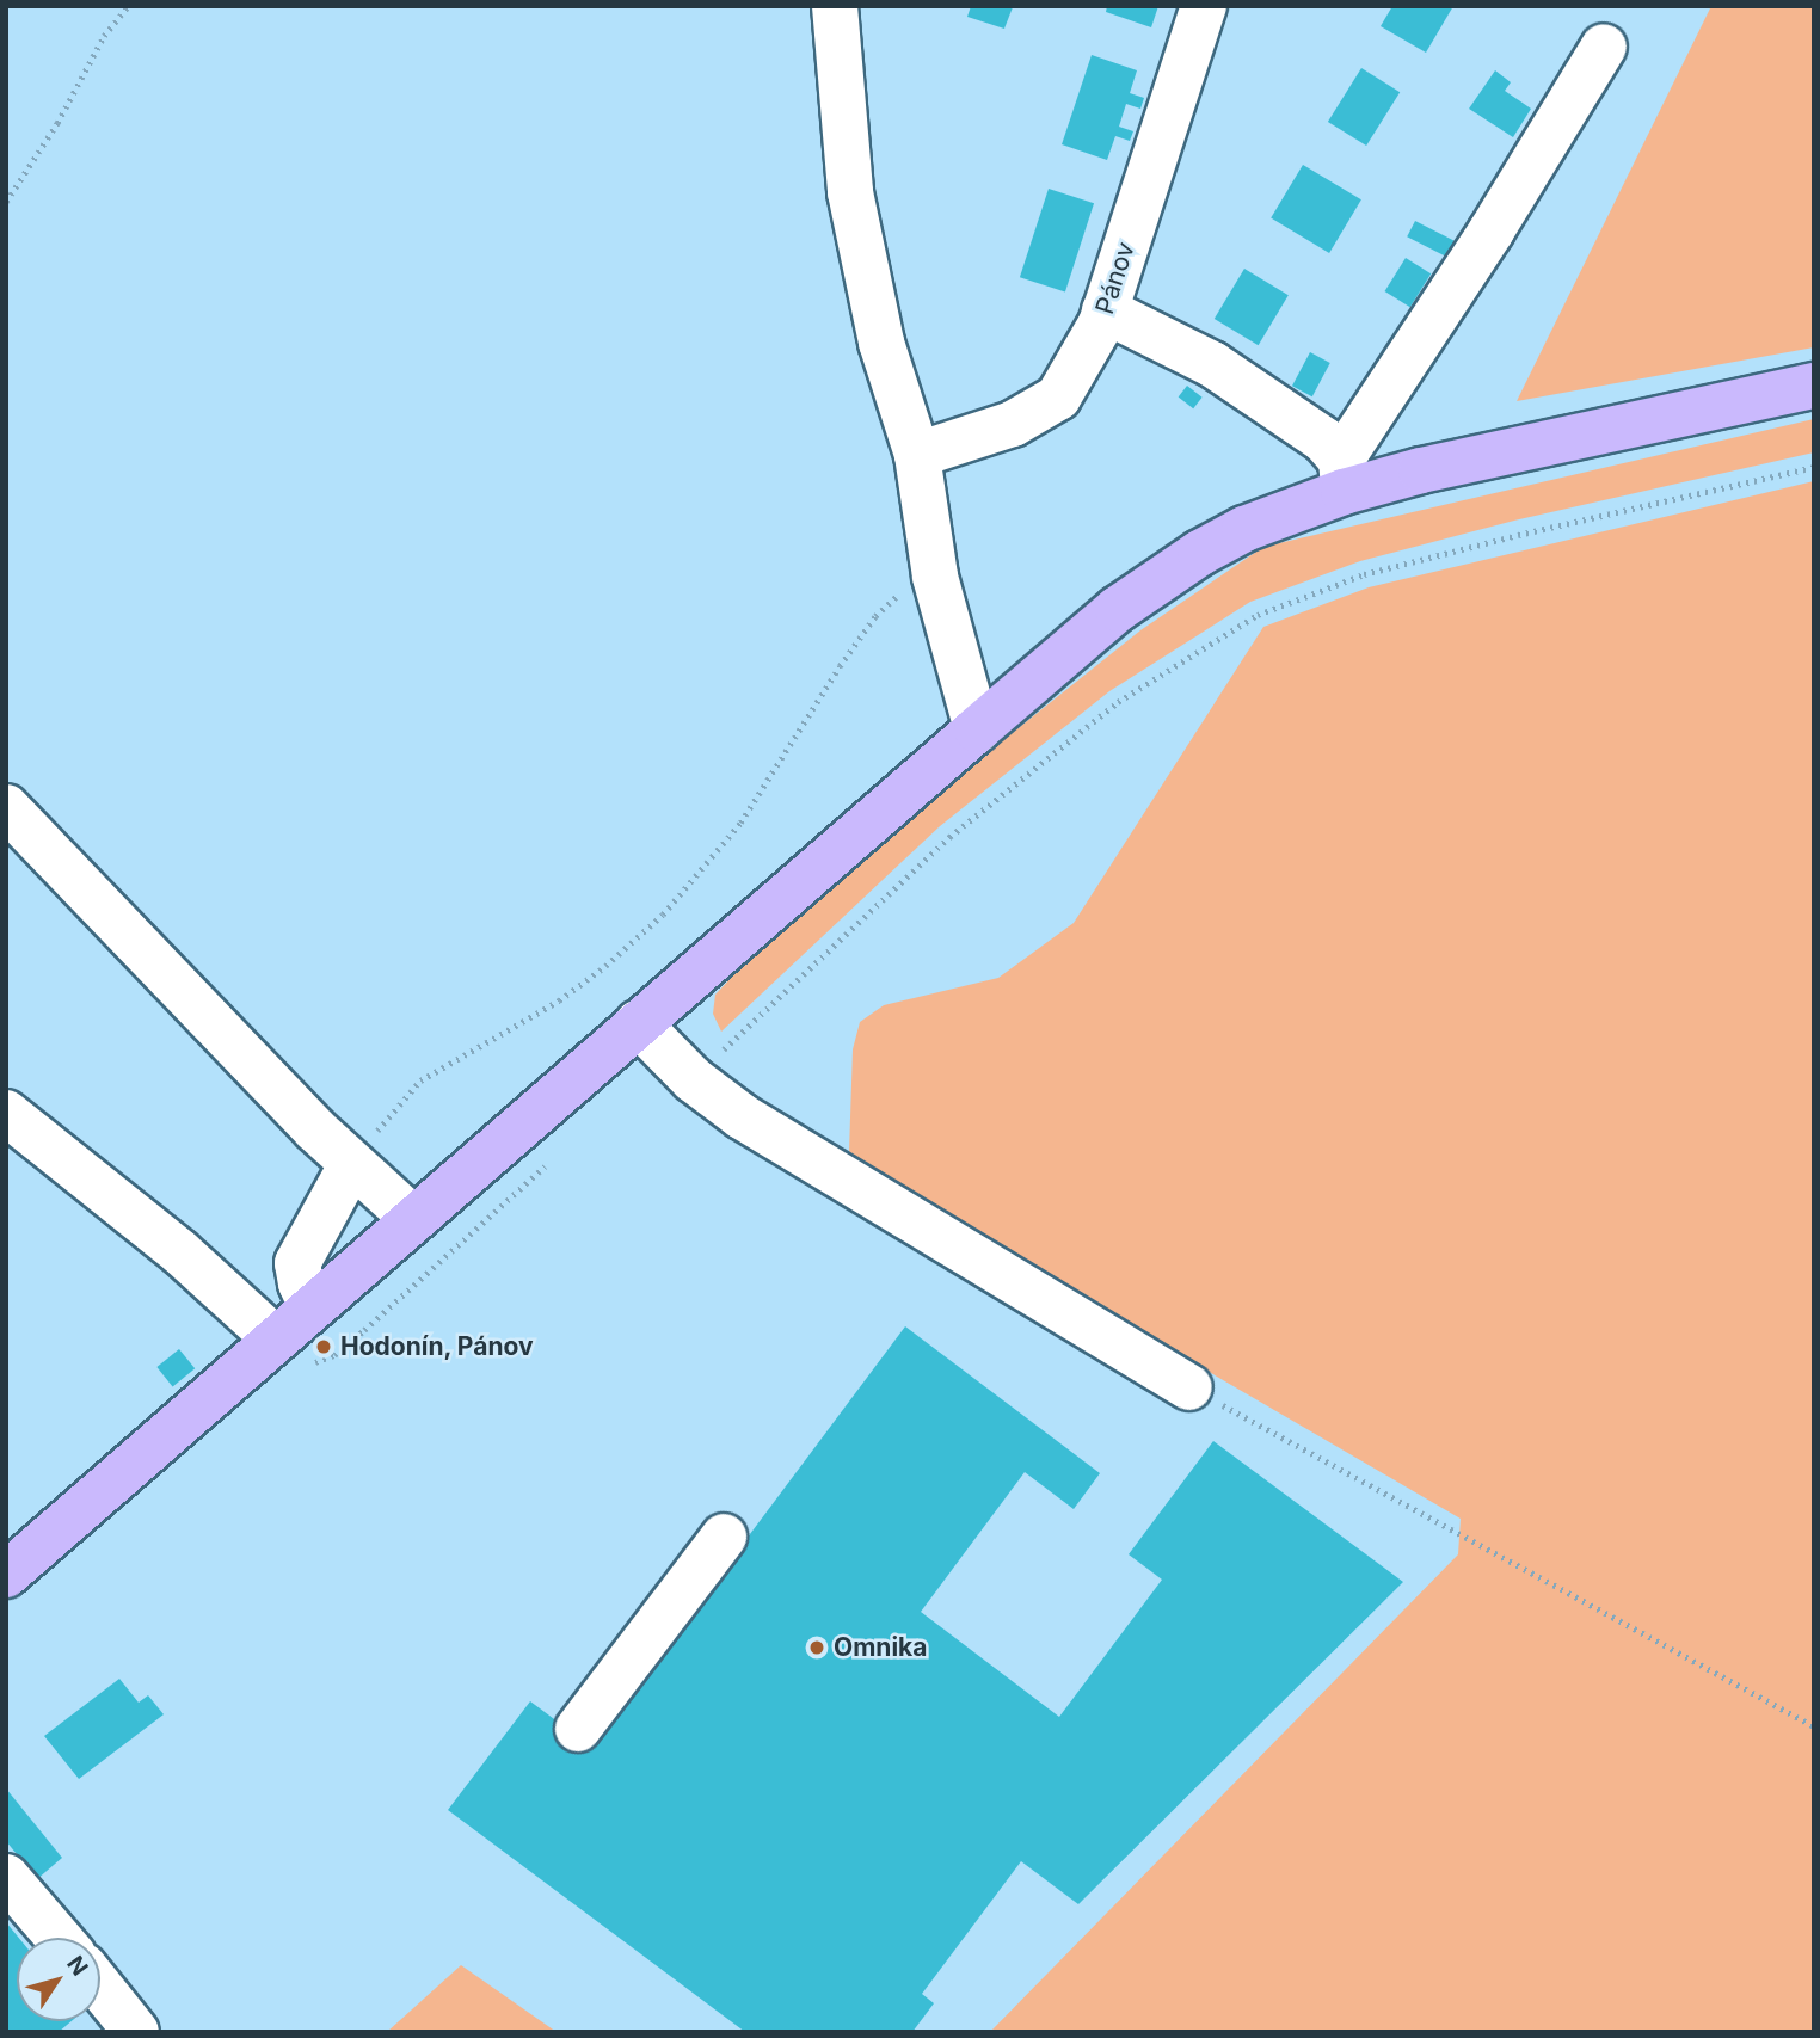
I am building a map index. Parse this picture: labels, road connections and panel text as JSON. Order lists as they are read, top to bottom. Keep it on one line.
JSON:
{"streets":{"street":["Pánov"]},"places":["Hodonín, Pánov","Omnika"],"north":"top right"}
